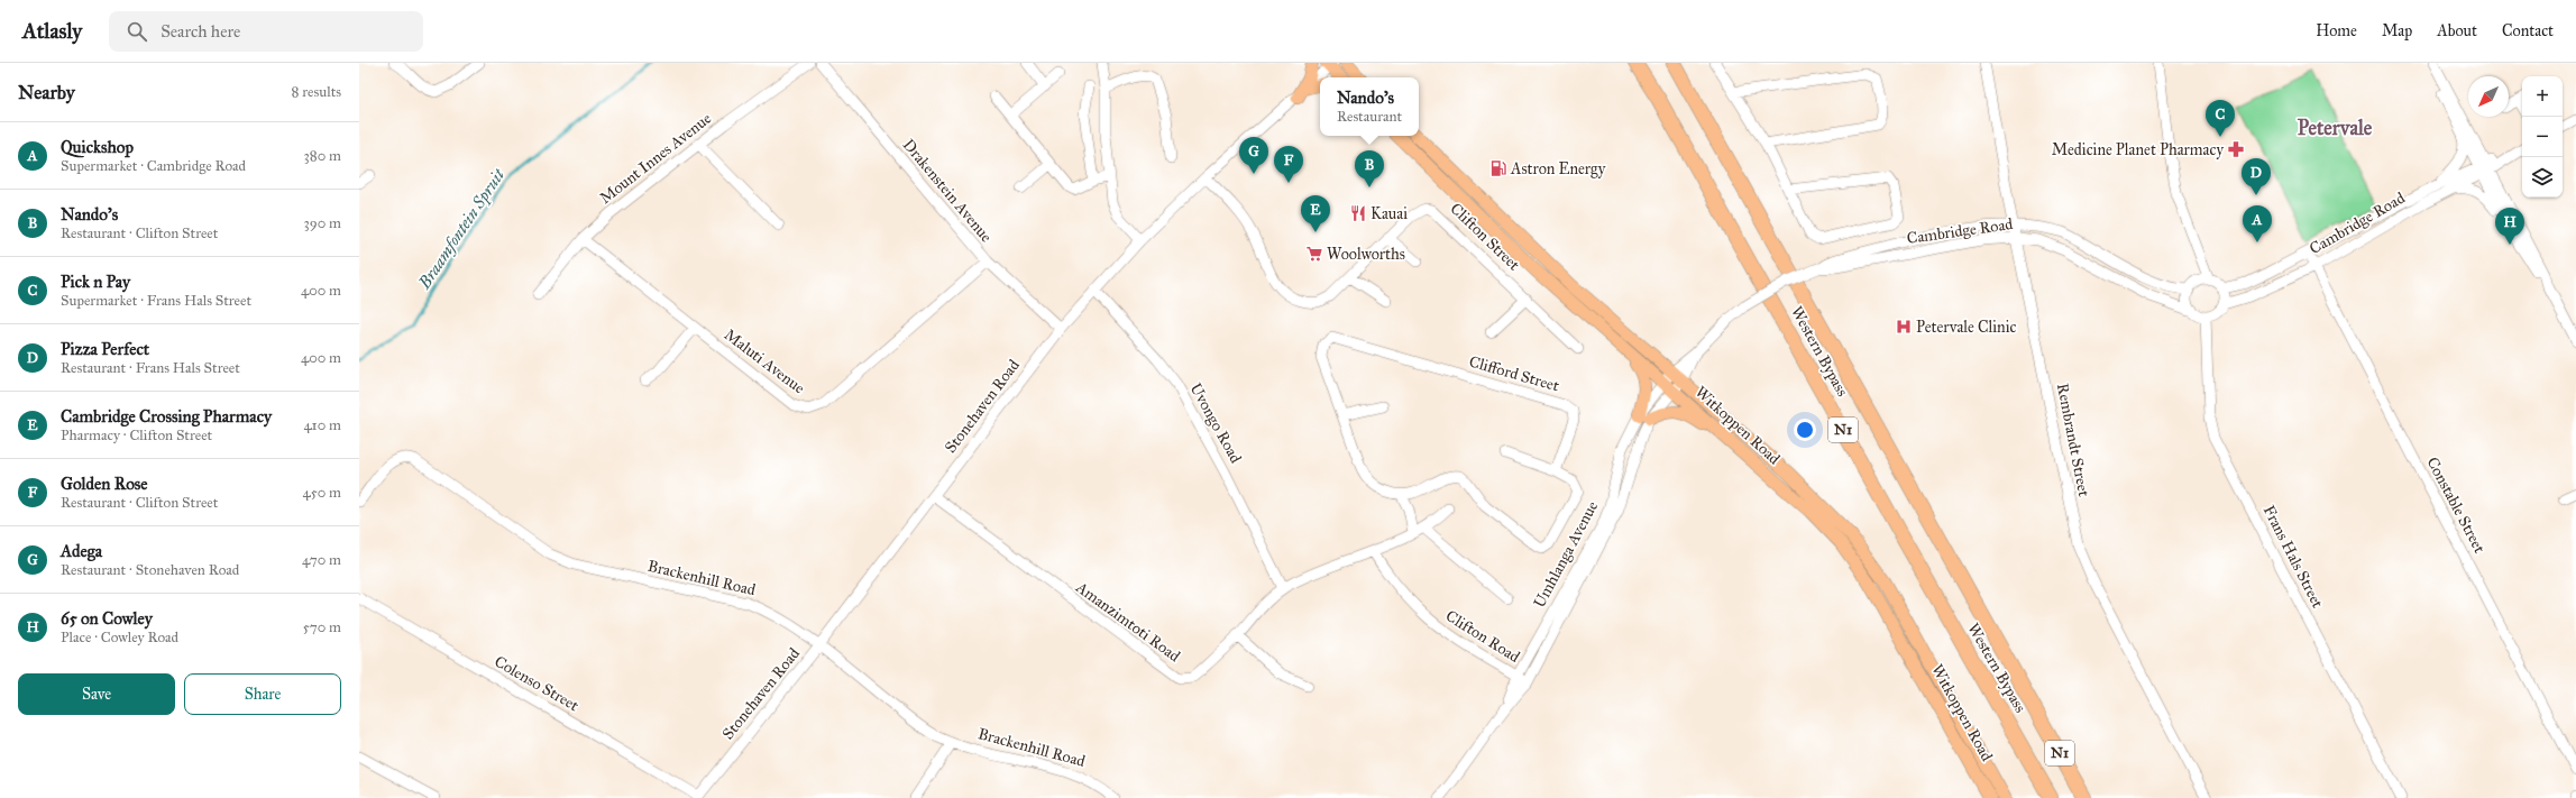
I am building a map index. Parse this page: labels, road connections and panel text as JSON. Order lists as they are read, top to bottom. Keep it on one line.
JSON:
{"streets":{"highway":["Western Bypass","N1"],"main road":["Witkoppen Road"],"street":["Mount Innes Avenue","Drakenstein Avenue","Cambridge Road","Clifton Street","Maluti Avenue","Clifford Street","Stonehaven Road","Uvongo Road","Rembrandt Street","Constable Street","Umhlanga Avenue","Frans Hals Street","Brackenhill Road","Amanzimtoti Road","Clifton Road","Colenso Street"]},"crossings":[["Mount Innes Avenue","Maluti Avenue"],["Drakenstein Avenue","Maluti Avenue"],["Drakenstein Avenue","Stonehaven Road"],["Cambridge Road","Witkoppen Road"],["Cambridge Road","Rembrandt Street"],["Cambridge Road","Constable Street"],["Cambridge Road","Umhlanga Avenue"],["Cambridge Road","Frans Hals Street"],["Clifton Street","Stonehaven Road"],["Stonehaven Road","Uvongo Road"],["Stonehaven Road","Brackenhill Road"],["Stonehaven Road","Amanzimtoti Road"],["Stonehaven Road","Colenso Street"],["Uvongo Road","Amanzimtoti Road"],["Witkoppen Road","Umhlanga Avenue"],["Umhlanga Avenue","Clifton Road"],["Amanzimtoti Road","Clifton Road"]],"districts":["Petervale"],"water":["Braamfontein Spruit"],"places":{"pharmacy":["Medicine Planet Pharmacy"],"fuel station":["Astron Energy"],"restaurant":["Kauai"],"supermarket":["Woolworths"],"hospital":["Petervale Clinic"]},"north":"bottom left","page":{"header":"Atlasly","search":"Search here","nav":["Home","Map","About","Contact"],"heading":["Nearby","8 results"],"map_buttons":["+","−"],"popup":["Nando's","Restaurant"],"pins":["C","G","F","B","D","E","A","H"],"list":[{"mark":"A","name":"Quickshop","note":"Supermarket · Cambridge Road","value":"380 m"},{"mark":"B","name":"Nando's","note":"Restaurant · Clifton Street","value":"390 m"},{"mark":"C","name":"Pick n Pay","note":"Supermarket · Frans Hals Street","value":"400 m"},{"mark":"D","name":"Pizza Perfect","note":"Restaurant · Frans Hals Street","value":"400 m"},{"mark":"E","name":"Cambridge Crossing Pharmacy","note":"Pharmacy · Clifton Street","value":"410 m"},{"mark":"F","name":"Golden Rose","note":"Restaurant · Clifton Street","value":"450 m"},{"mark":"G","name":"Adega","note":"Restaurant · Stonehaven Road","value":"470 m"},{"mark":"H","name":"65 on Cowley","note":"Place · Cowley Road","value":"570 m"}],"buttons":["Save","Share"]}}
